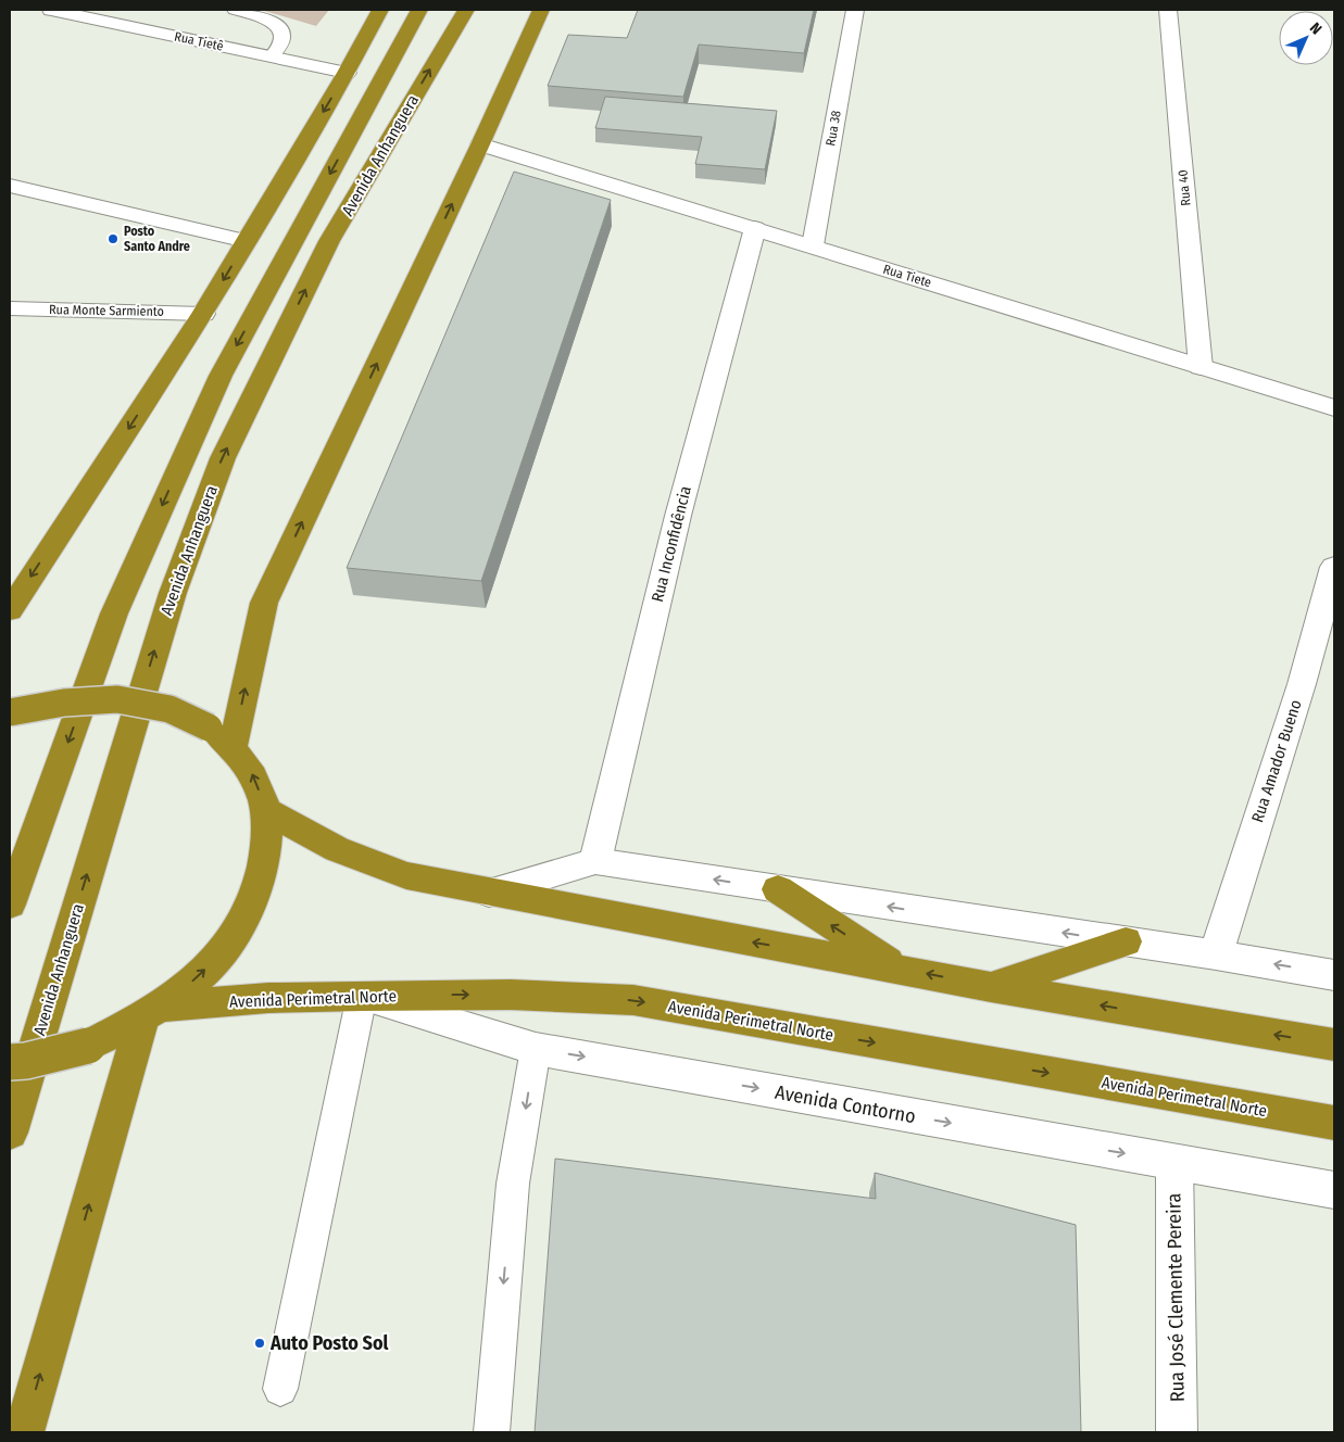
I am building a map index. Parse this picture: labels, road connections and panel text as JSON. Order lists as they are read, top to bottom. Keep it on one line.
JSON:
{"streets":{"highway":["Avenida Anhanguera","Avenida Perimetral Norte"],"street":["Rua Tietê","Rua 38","Rua 40","Rua Tiete","Rua Monte Sarmiento","Rua Inconfidência","Rua Amador Bueno","Avenida Contorno","Rua José Clemente Pereira"]},"crossings":[["Rua 38","Rua Tiete"],["Rua 40","Rua Tiete"],["Rua Tiete","Rua Inconfidência"],["Avenida Perimetral Norte","Avenida Contorno"],["Avenida Contorno","Rua José Clemente Pereira"]],"places":["Posto Santo Andre","Auto Posto Sol"],"north":"top right"}
